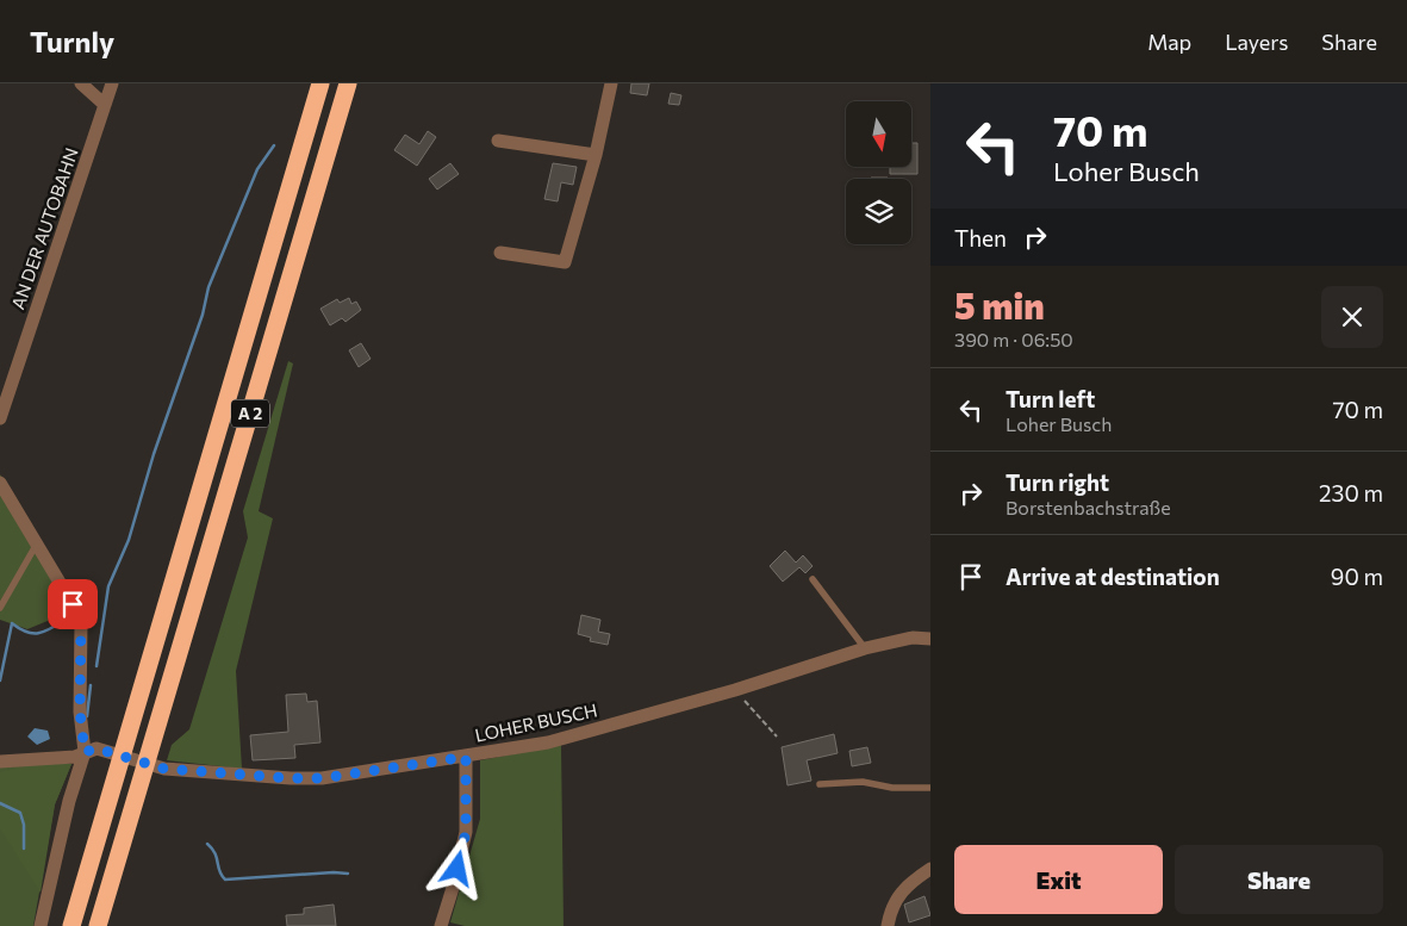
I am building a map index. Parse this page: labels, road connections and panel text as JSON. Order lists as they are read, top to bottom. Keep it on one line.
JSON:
{"streets":{"highway":["A 2"],"street":["AN DER AUTOBAHN","LOHER BUSCH"]},"north":"bottom","page":{"header":"Turnly","nav":["Map","Layers","Share"],"turn":["70 m","Loher Busch"],"then":"Then","heading":["5 min","390 m · 06:50"],"list":[{"name":"Turn left","note":"Loher Busch","value":"70 m"},{"name":"Turn right","note":"Borstenbachstraße","value":"230 m"},{"name":"Arrive at destination","value":"90 m"}],"buttons":["Exit","Share"]}}
